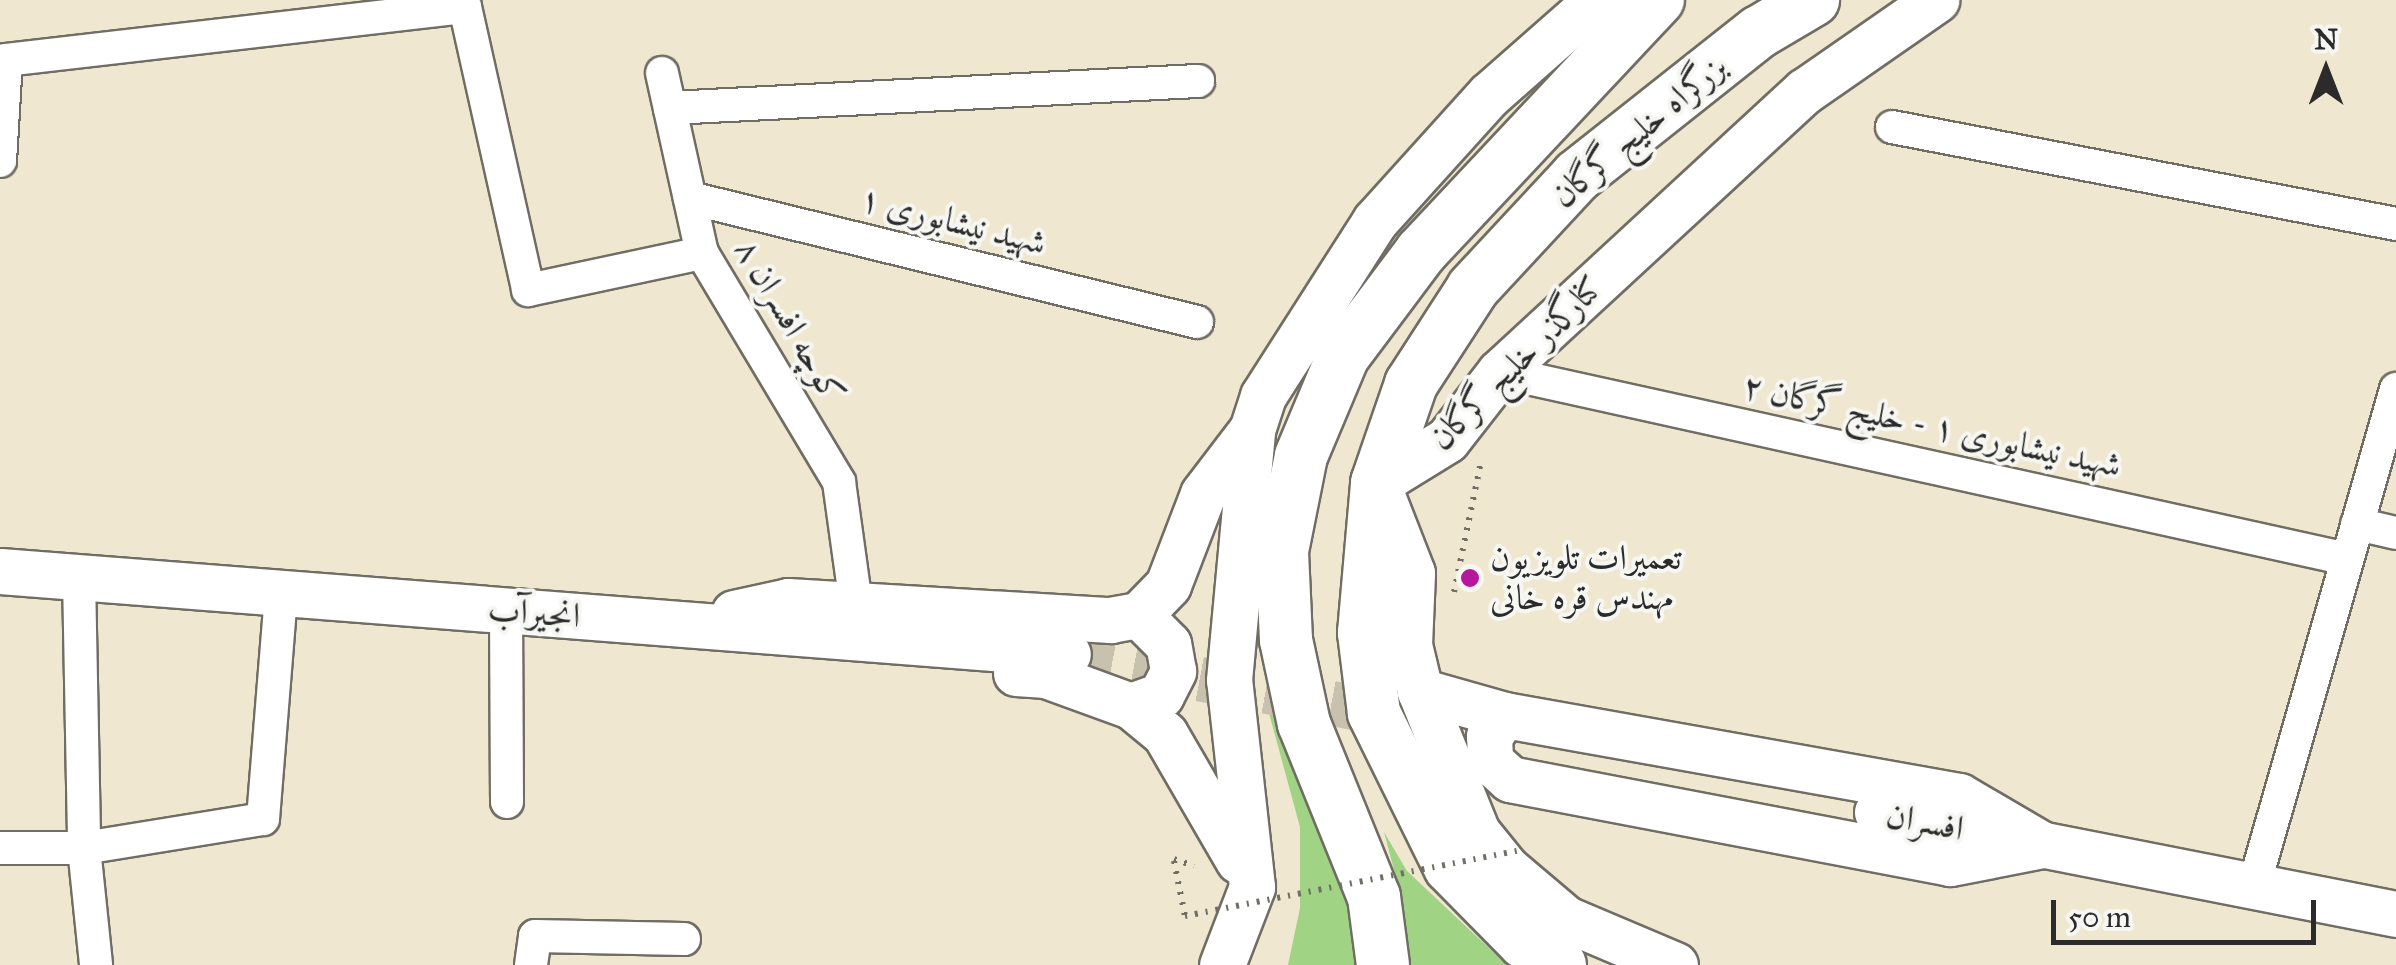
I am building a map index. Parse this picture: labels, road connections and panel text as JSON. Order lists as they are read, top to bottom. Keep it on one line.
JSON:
{"streets":{"highway":["بزرگراه خلیج گرگان"],"main road":["کنارگذر خلیج گرگان","انجیرآب","افسران"],"street":["شهید نیشابوری ۱","کوچه افسران ۸","شهید نیشابوری ۱ - خلیج گرگان ۲"]},"crossings":[["بزرگراه خلیج گرگان","کنارگذر خلیج گرگان"],["شهید نیشابوری ۱","کوچه افسران ۸"],["کنارگذر خلیج گرگان","شهید نیشابوری ۱ - خلیج گرگان ۲"]],"places":["تعمیرات تلویزیون مهندس قره خانی"],"scale_bar":"50 m","north":"top"}
